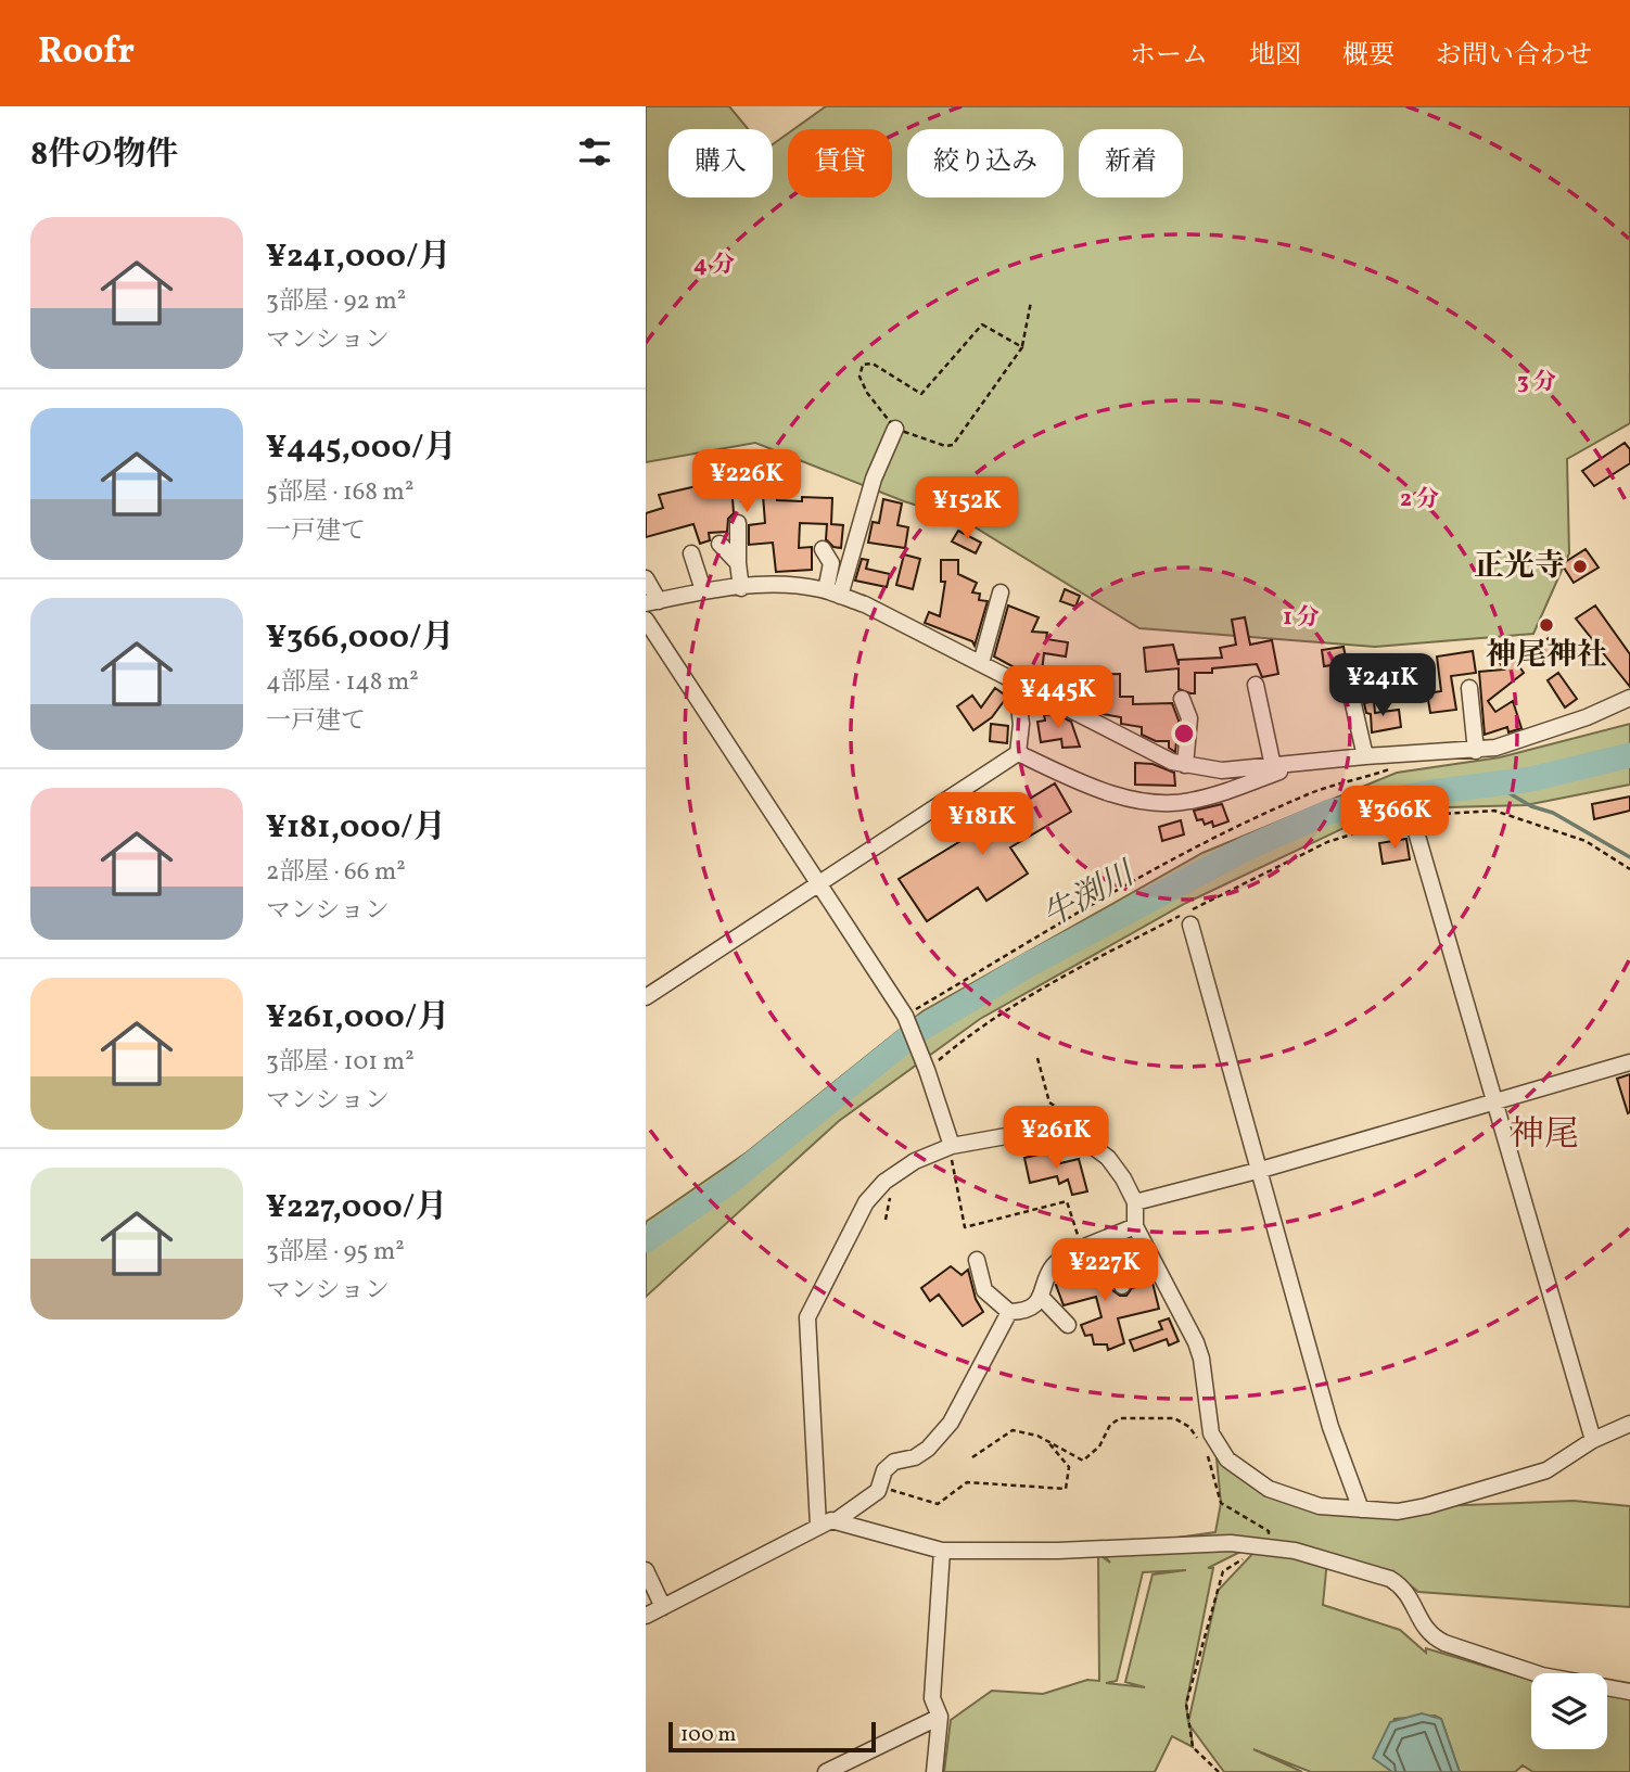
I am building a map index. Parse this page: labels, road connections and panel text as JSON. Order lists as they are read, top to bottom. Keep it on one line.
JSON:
{"districts":["神尾"],"water":["牛渕川"],"places":["正光寺","神尾神社"],"scale_bar":"100 m","page":{"header":"Roofr","nav":["ホーム","地図","概要","お問い合わせ"],"heading":"8件の物件","chip":["購入","賃貸","絞り込み","新着"],"list":[{"name":"¥241,000/月","note":"3部屋 · 92 m² · マンション"},{"name":"¥445,000/月","note":"5部屋 · 168 m² · 一戸建て"},{"name":"¥366,000/月","note":"4部屋 · 148 m² · 一戸建て"},{"name":"¥181,000/月","note":"2部屋 · 66 m² · マンション"},{"name":"¥261,000/月","note":"3部屋 · 101 m² · マンション"},{"name":"¥227,000/月","note":"3部屋 · 95 m² · マンション"}],"price":["¥226K","¥152K","¥241K","¥445K","¥366K","¥181K","¥261K","¥227K"],"scale":"100 m"},"rings":["4 分","3 分","2 分","1 分"]}
